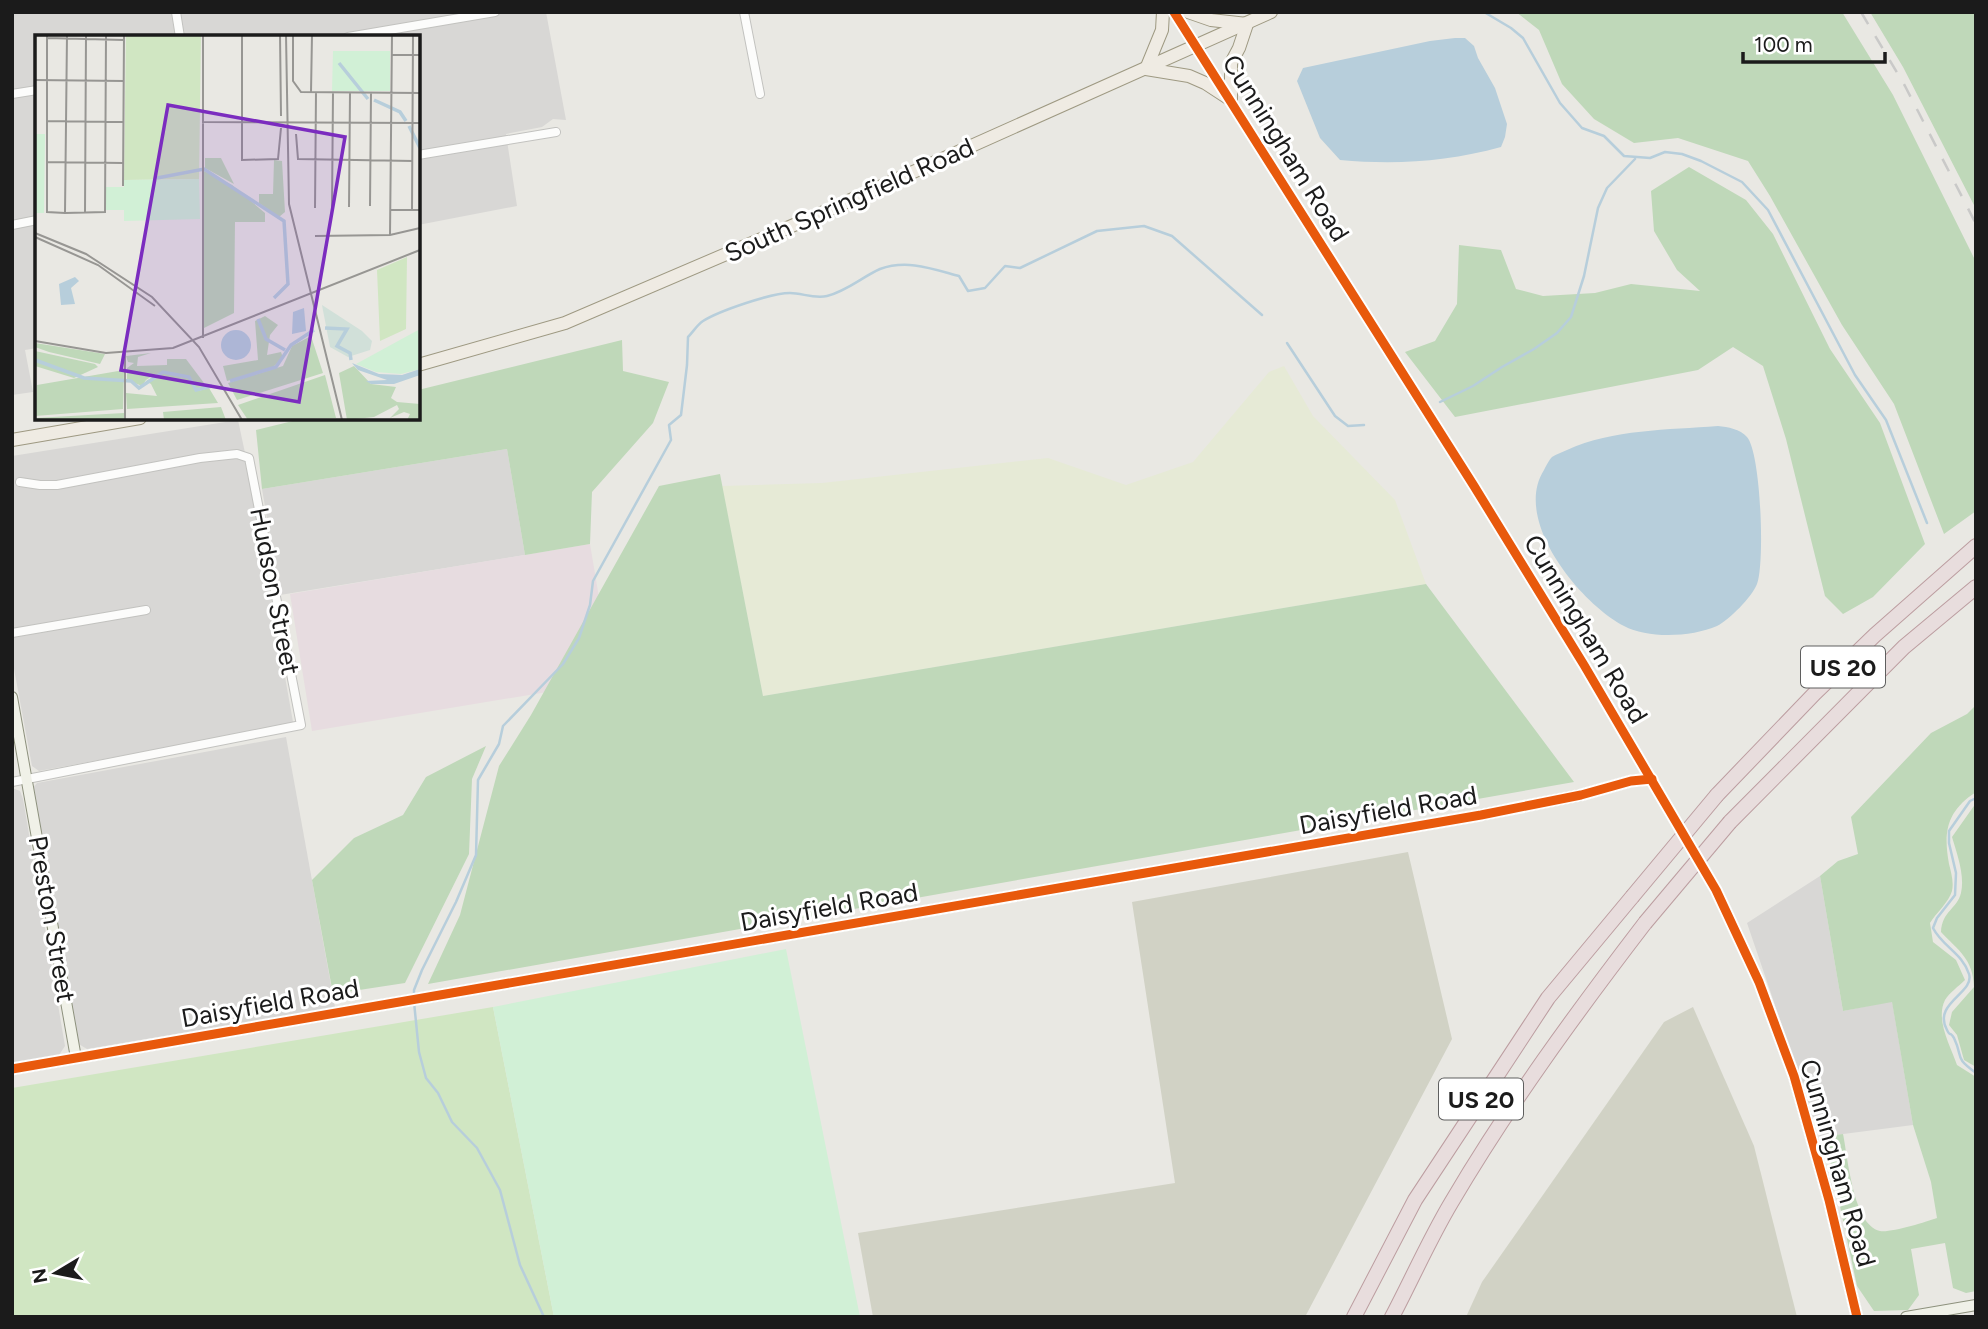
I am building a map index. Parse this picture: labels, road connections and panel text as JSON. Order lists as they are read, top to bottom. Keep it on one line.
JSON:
{"streets":{"highway":["US 20"],"main road":["South Springfield Road"],"street":["Cunningham Road","Hudson Street","Daisyfield Road","Preston Street"]},"crossings":[["Cunningham Road","South Springfield Road"],["Cunningham Road","Daisyfield Road"],["Hudson Street","Preston Street"],["Daisyfield Road","Preston Street"]],"scale_bar":"100 m","north":"left"}
